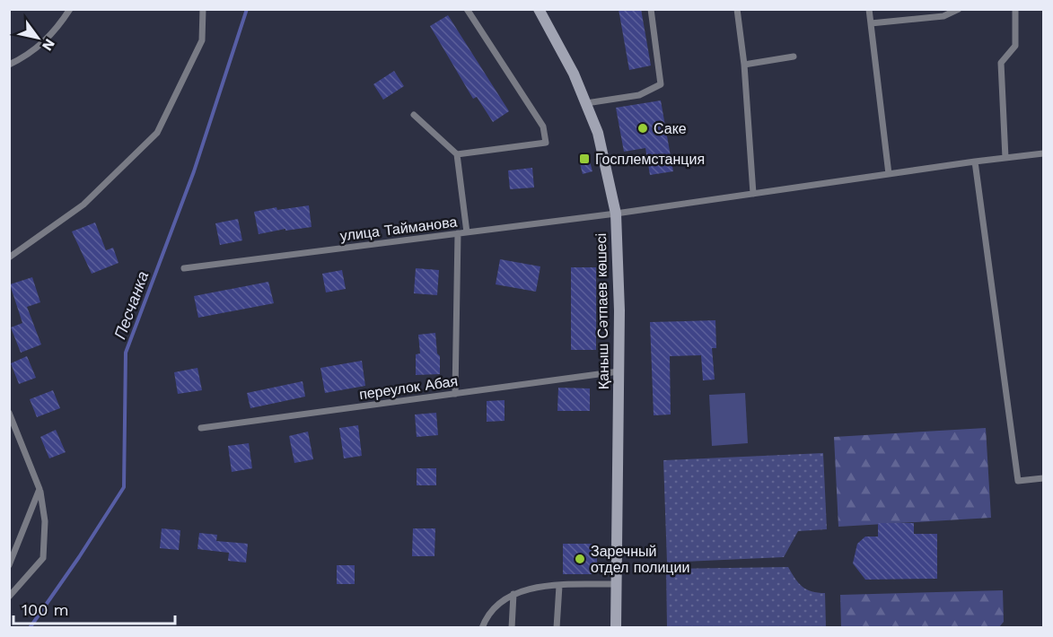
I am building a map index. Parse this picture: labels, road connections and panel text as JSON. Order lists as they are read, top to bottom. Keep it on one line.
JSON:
{"streets":{"street":["Қаныш Сәтпаев көшесі"],"lane":["улица Тайманова","переулок Абая"]},"crossings":[["улица Тайманова","Қаныш Сәтпаев көшесі"],["Қаныш Сәтпаев көшесі","переулок Абая"]],"water":["Песчанка"],"places":{"other":["Саке","Заречный отдел полиции"],"transit":["Госплемстанция"]},"scale_bar":"100 m","north":"bottom right"}
